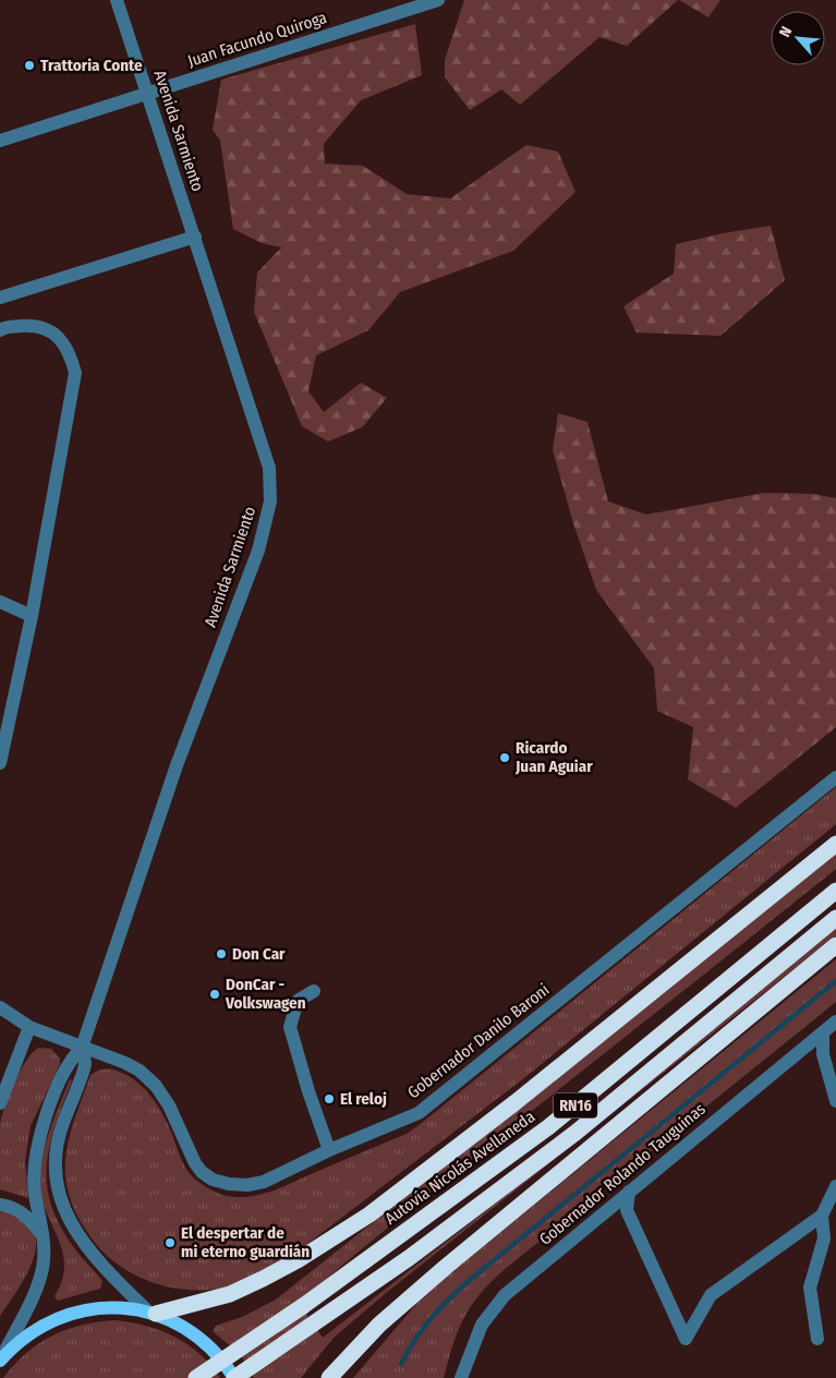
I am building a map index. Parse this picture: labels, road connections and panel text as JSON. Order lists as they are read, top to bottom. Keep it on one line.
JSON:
{"streets":{"highway":["RN16","Autovía Nicolás Avellaneda"],"street":["Juan Facundo Quiroga","Avenida Sarmiento","Gobernador Danilo Baroni","Gobernador Rolando Tauguinas"]},"crossings":[["Juan Facundo Quiroga","Avenida Sarmiento"],["Avenida Sarmiento","Gobernador Danilo Baroni"]],"places":["Trattoria Conte","Ricardo Juan Aguiar","Don Car","DonCar - Volkswagen","El reloj","El despertar de mi eterno guardián"],"north":"top left"}
